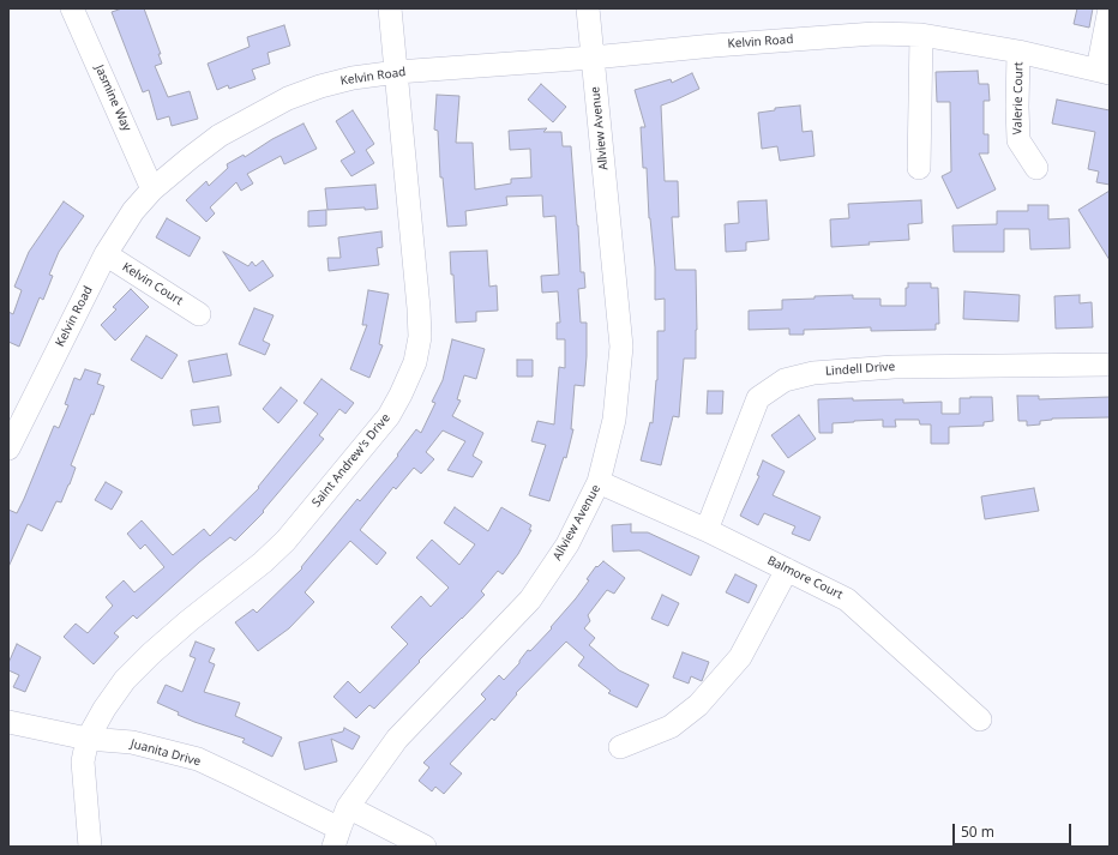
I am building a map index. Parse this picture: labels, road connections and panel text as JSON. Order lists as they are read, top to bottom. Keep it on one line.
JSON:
{"streets":{"street":["Kelvin Road","Jasmine Way","Valerie Court","Allview Avenue","Kelvin Court","Lindell Drive","Saint Andrew's Drive","Balmore Court","Juanita Drive"]},"crossings":[["Kelvin Road","Jasmine Way"],["Kelvin Road","Valerie Court"],["Kelvin Road","Allview Avenue"],["Kelvin Road","Kelvin Court"],["Kelvin Road","Saint Andrew's Drive"],["Allview Avenue","Balmore Court"],["Allview Avenue","Juanita Drive"],["Lindell Drive","Balmore Court"],["Saint Andrew's Drive","Juanita Drive"]],"scale_bar":"50 m"}
